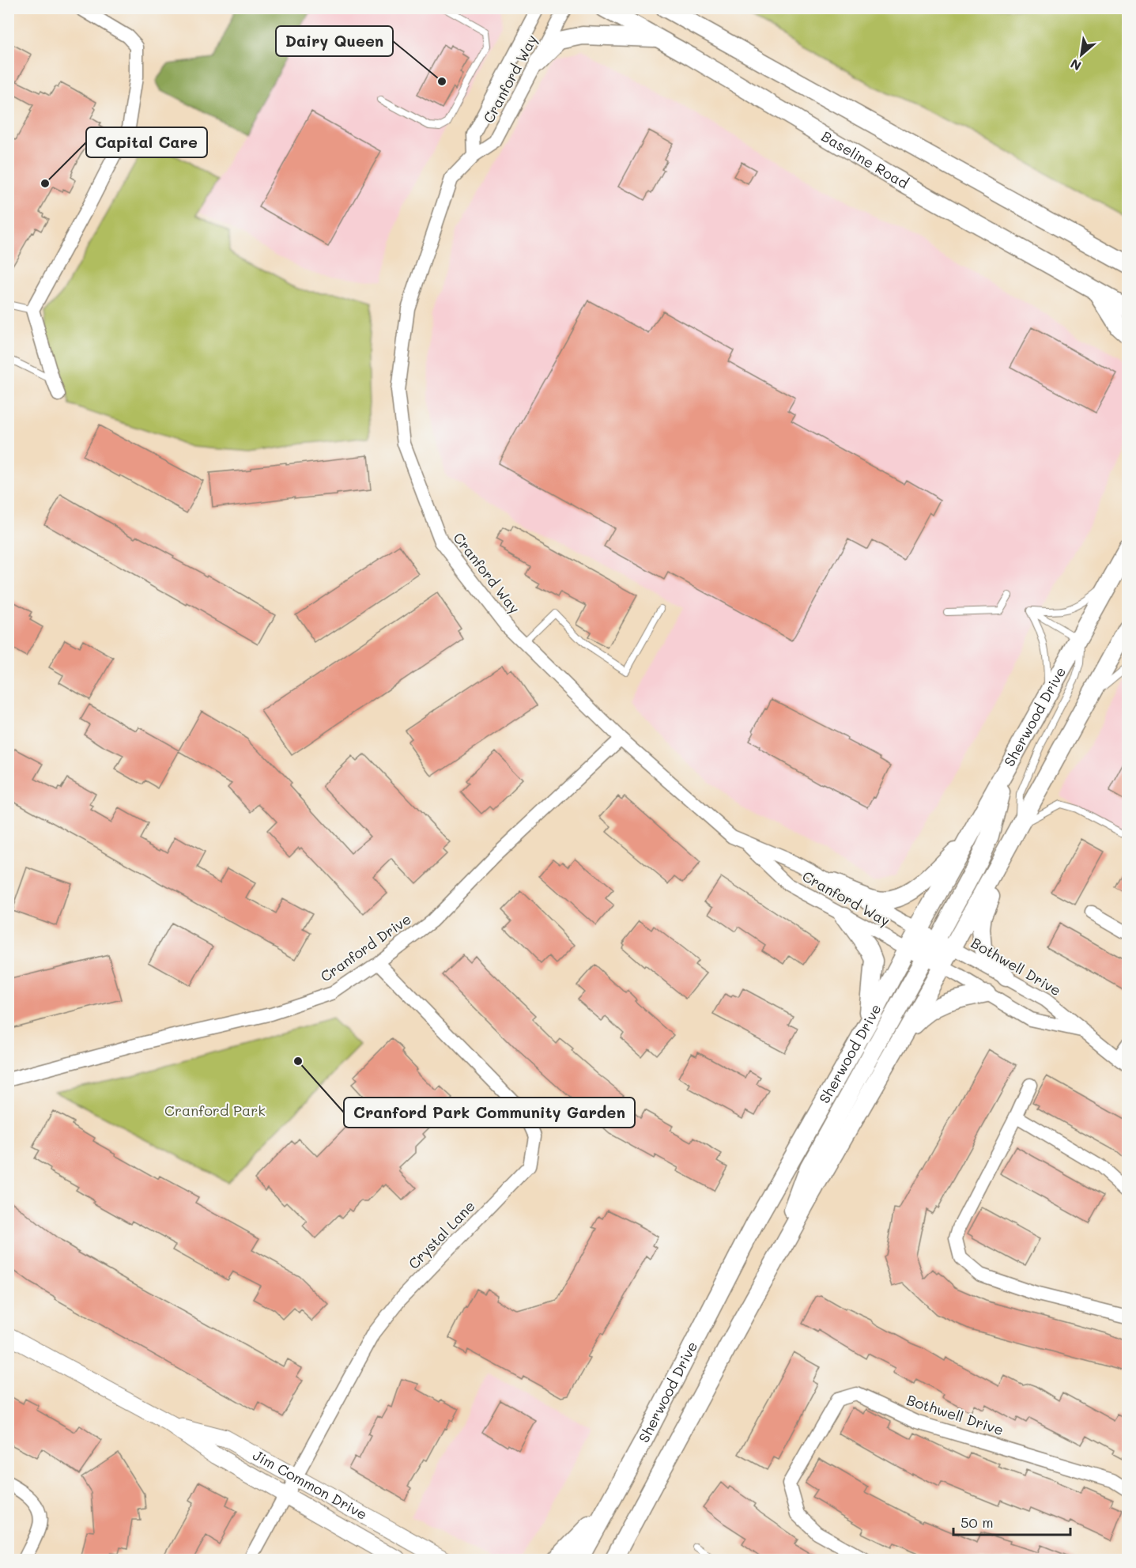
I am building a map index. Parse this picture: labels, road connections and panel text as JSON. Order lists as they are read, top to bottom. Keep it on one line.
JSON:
{"streets":{"main road":["Baseline Road","Sherwood Drive"],"street":["Cranford Way","Cranford Drive","Bothwell Drive","Crystal Lane","Jim Common Drive"]},"crossings":[["Cranford Way","Sherwood Drive"],["Cranford Way","Cranford Drive"],["Cranford Way","Bothwell Drive"],["Cranford Drive","Crystal Lane"],["Crystal Lane","Jim Common Drive"]],"parks":["Cranford Park"],"places":["Dairy Queen","Capital Care","Cranford Park Community Garden"],"scale_bar":"50 m","north":"bottom left"}
